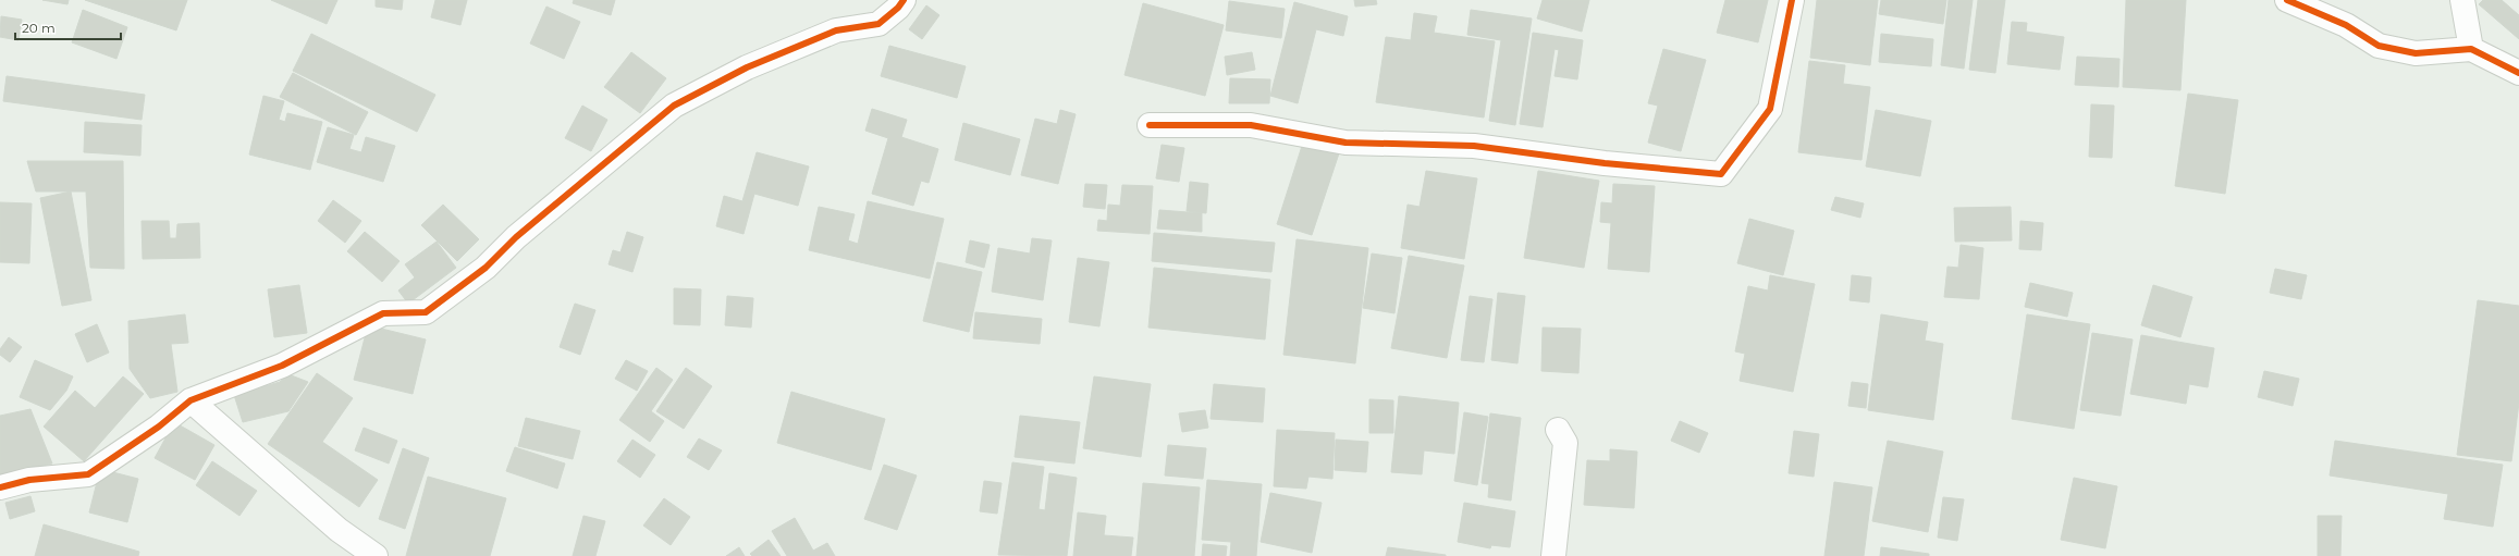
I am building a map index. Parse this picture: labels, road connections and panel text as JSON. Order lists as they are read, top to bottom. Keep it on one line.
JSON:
{"scale_bar":"20 m"}
